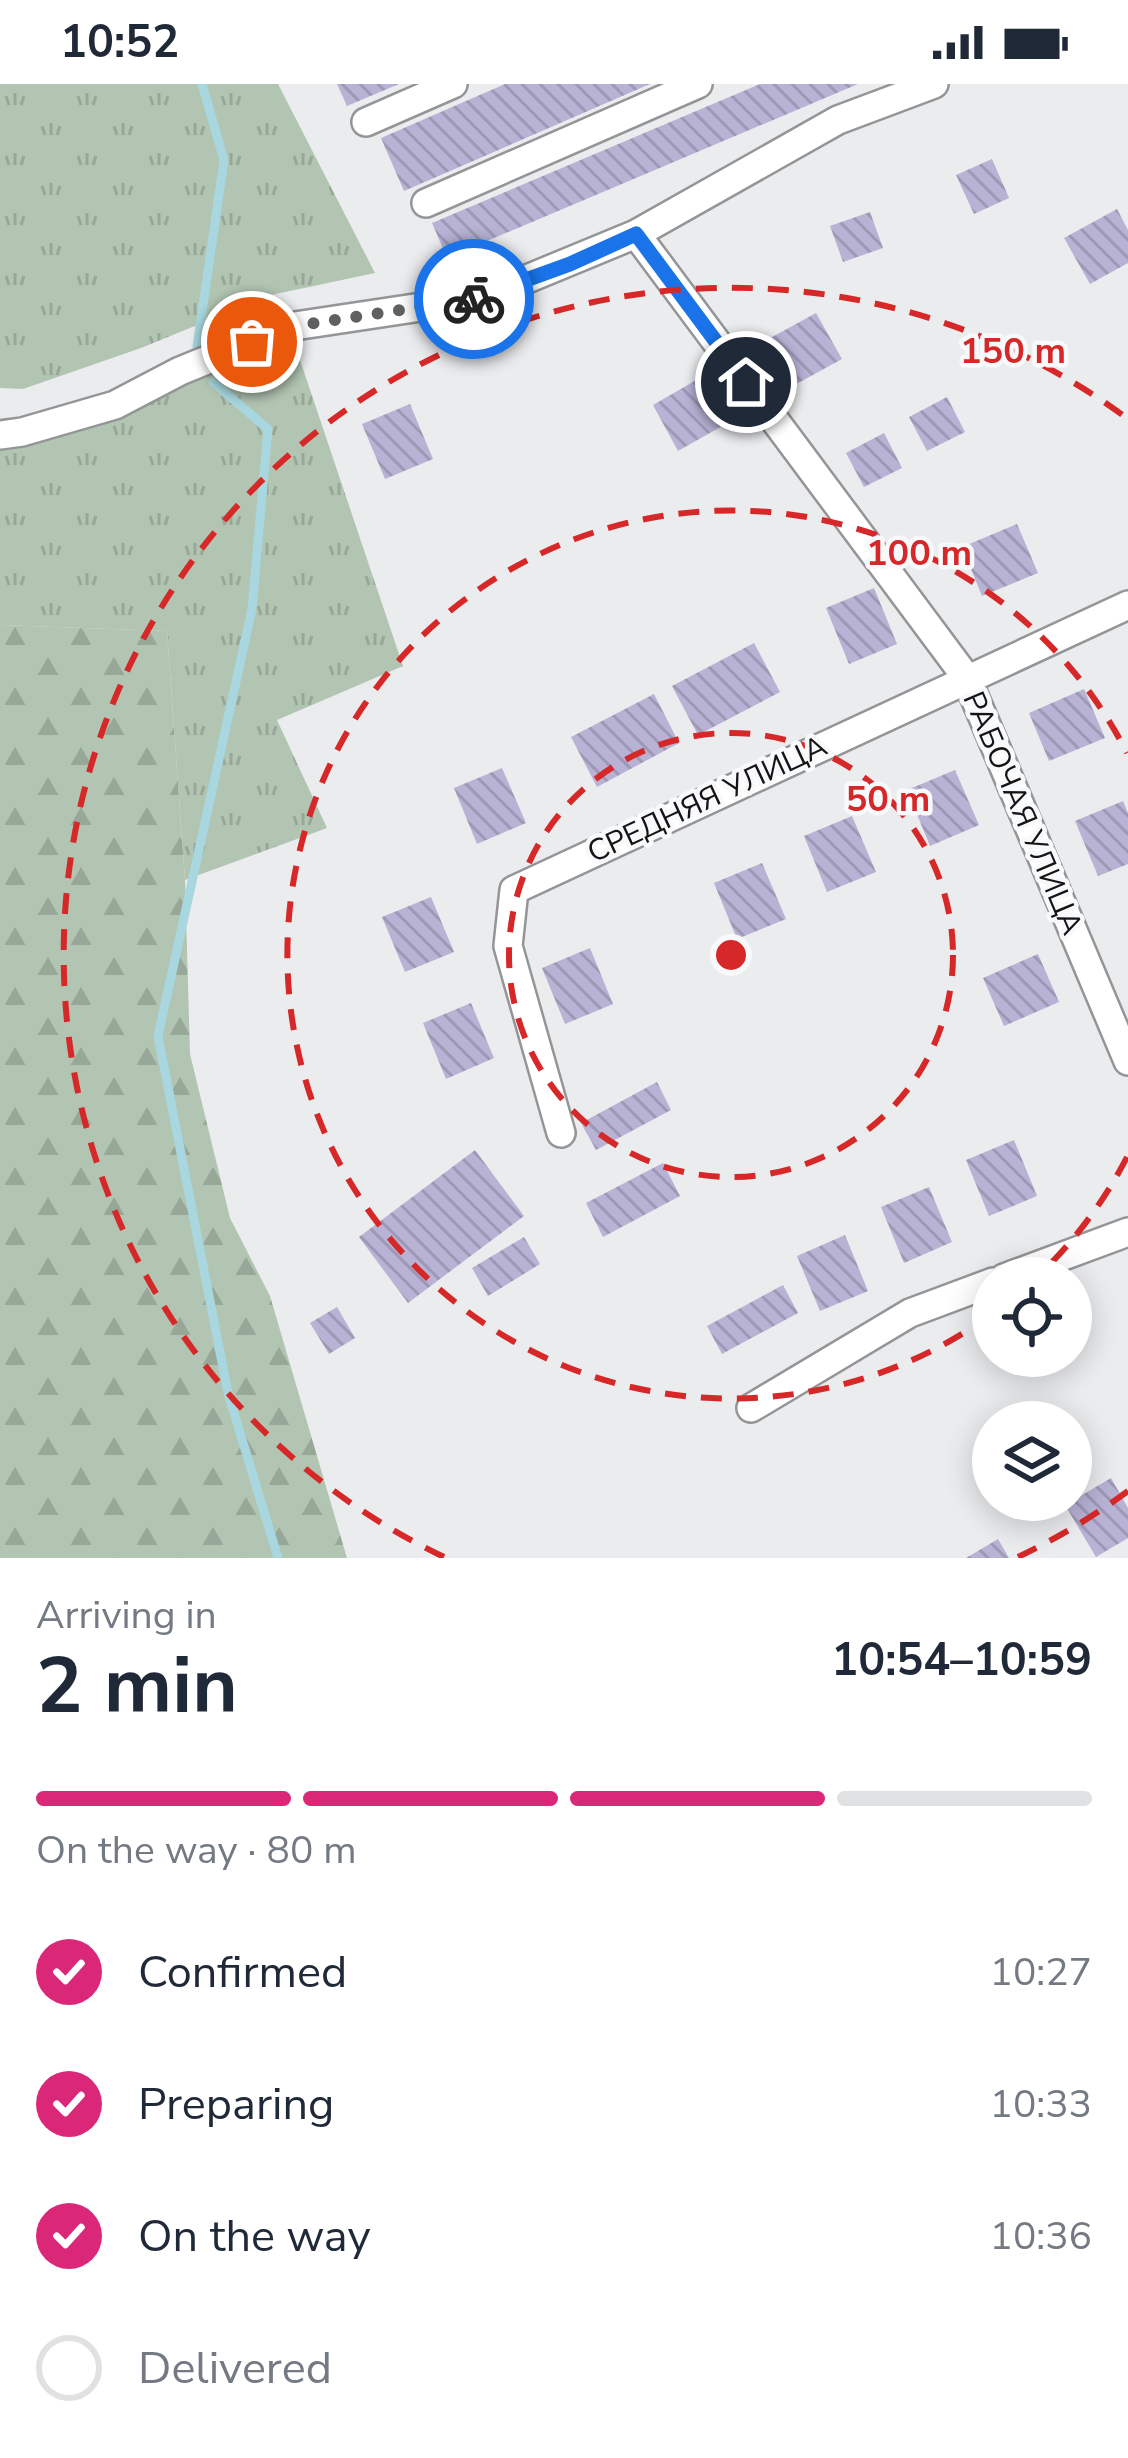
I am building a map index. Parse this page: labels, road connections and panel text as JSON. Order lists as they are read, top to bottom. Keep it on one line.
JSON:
{"streets":{"street":["СРЕДНЯЯ УЛИЦА","РАБОЧАЯ УЛИЦА"]},"crossings":[["СРЕДНЯЯ УЛИЦА","РАБОЧАЯ УЛИЦА"]],"page":{"status":"10:52","heading":["2 min","Arriving in","10:54–10:59"],"bar":"On the way · 80 m","list":[["Confirmed","10:27"],["Preparing","10:33"],["On the way","10:36"],"Delivered"]},"rings":["150 m","100 m","50 m"]}
